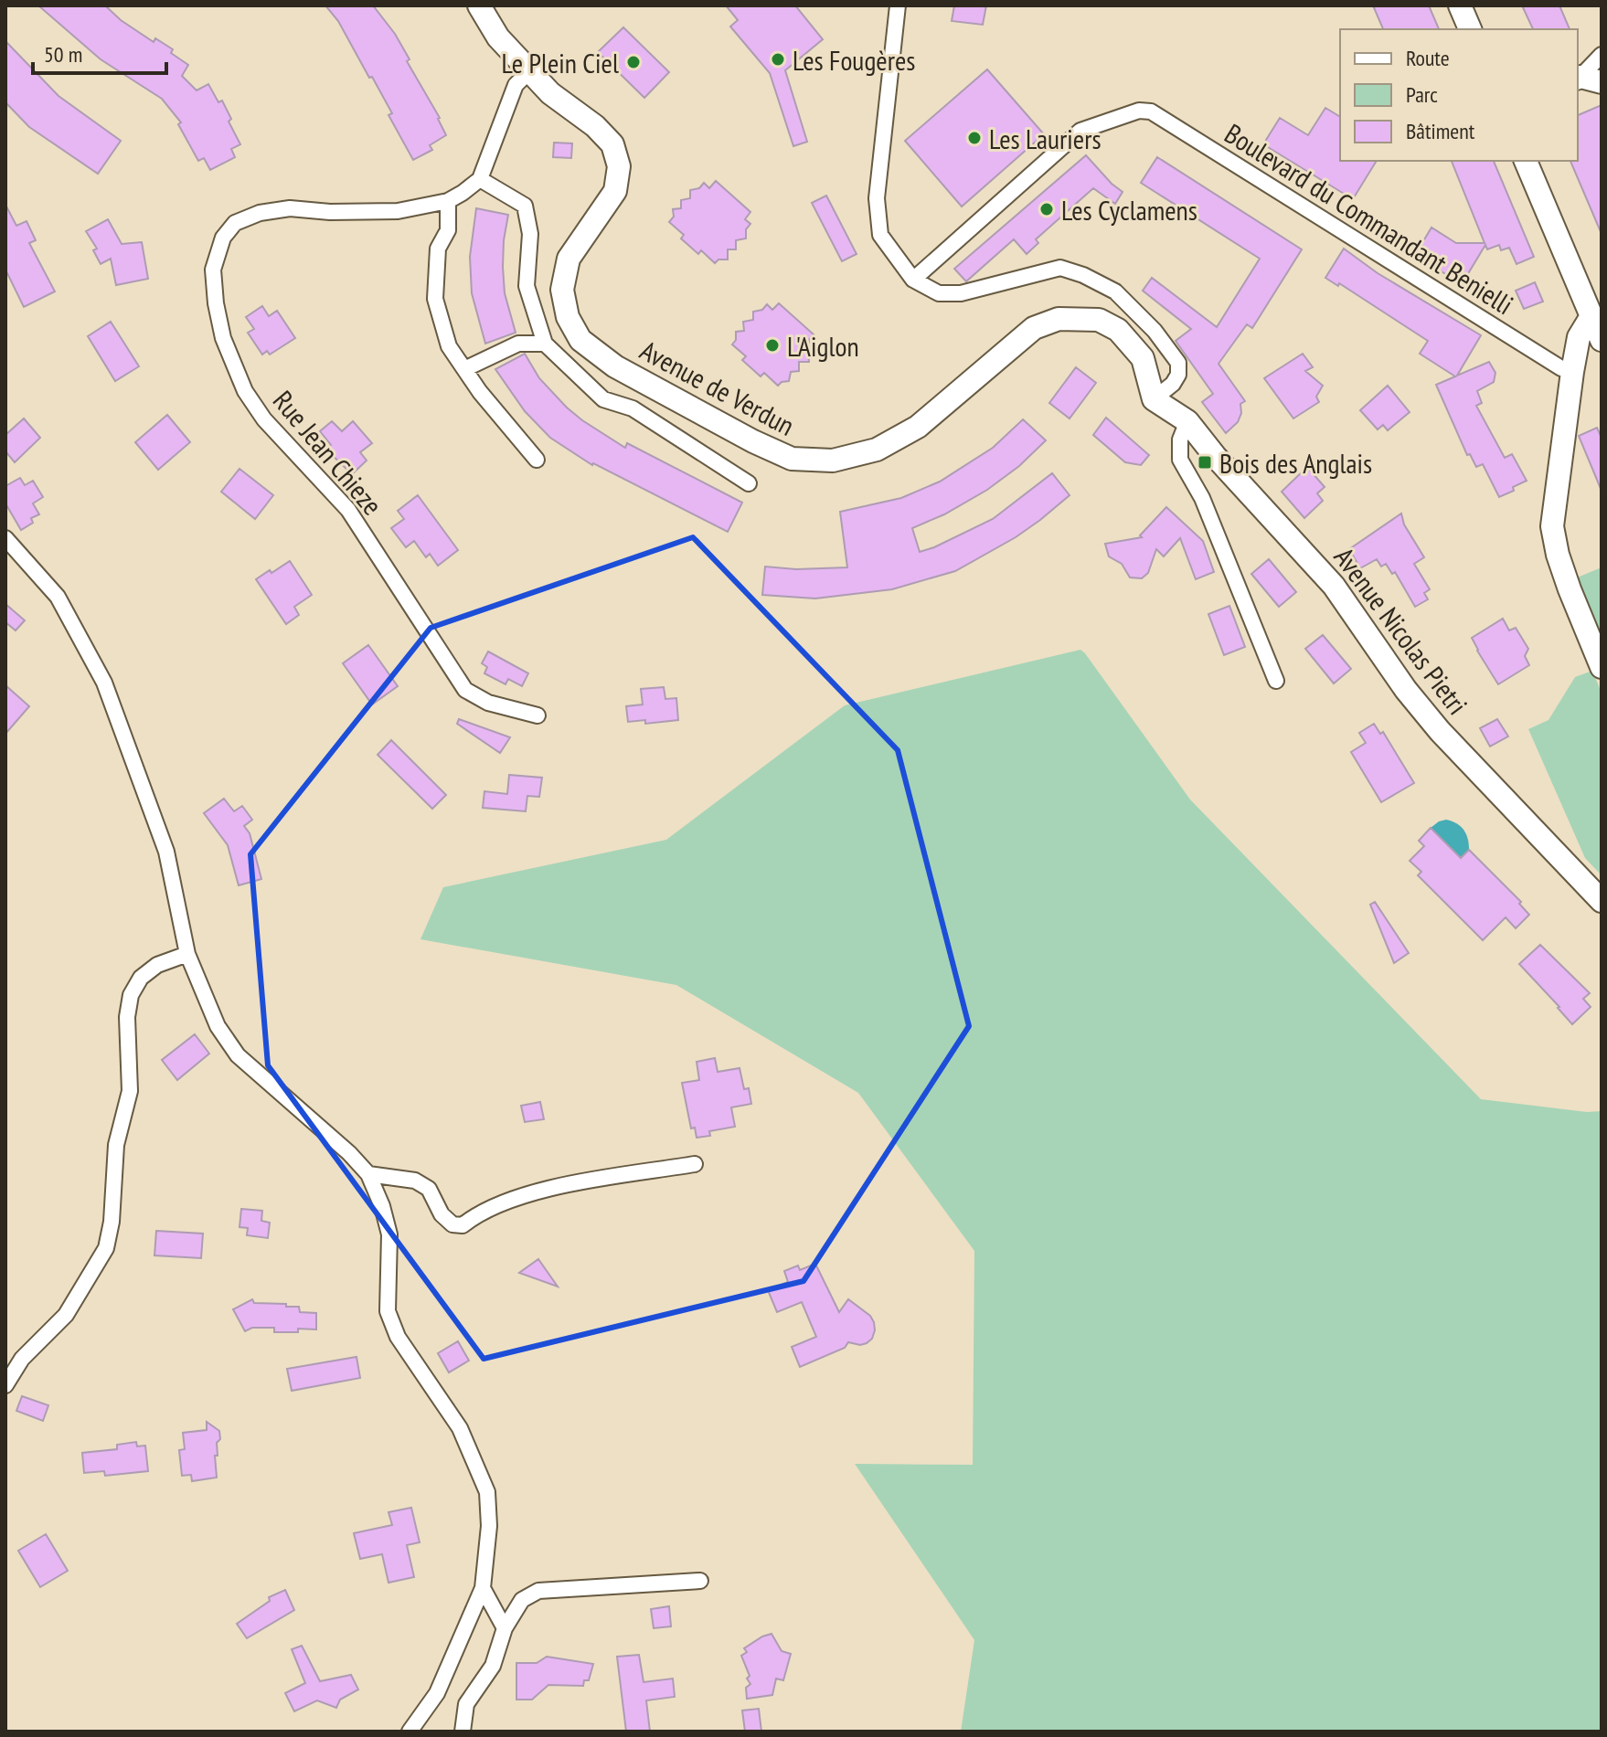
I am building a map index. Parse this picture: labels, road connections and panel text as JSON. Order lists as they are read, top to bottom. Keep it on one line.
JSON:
{"streets":{"main road":["Avenue de Verdun","Avenue Nicolas Pietri"],"street":["Boulevard du Commandant Benielli","Rue Jean Chieze"]},"crossings":[["Avenue de Verdun","Avenue Nicolas Pietri"]],"places":{"other":["Les Fougères","Le Plein Ciel","Les Lauriers","Les Cyclamens","L'Aiglon"],"transit":["Bois des Anglais"]},"legend":["Route","Parc","Bâtiment"],"scale_bar":"50 m"}
